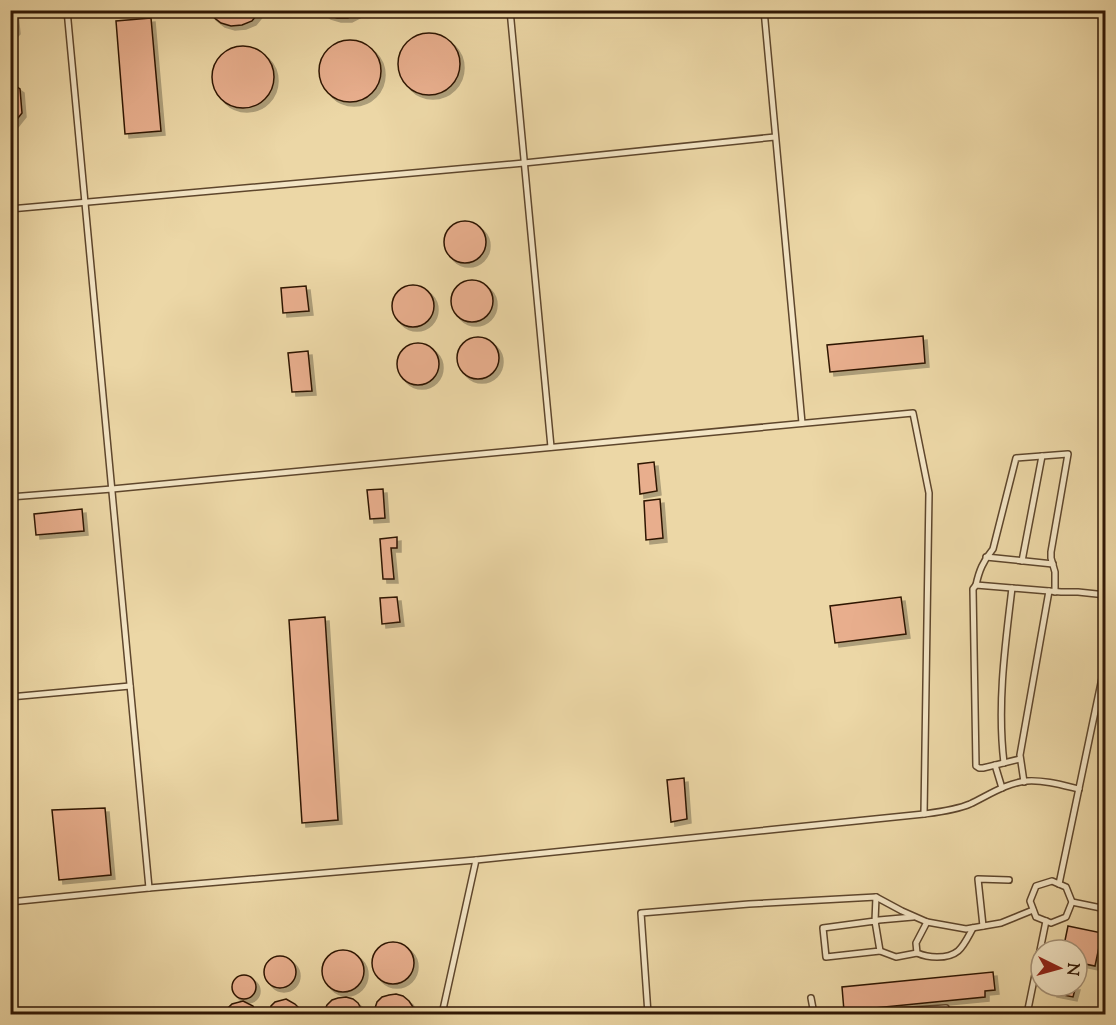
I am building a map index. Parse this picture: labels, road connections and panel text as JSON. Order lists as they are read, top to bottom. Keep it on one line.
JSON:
{"north":"right"}
